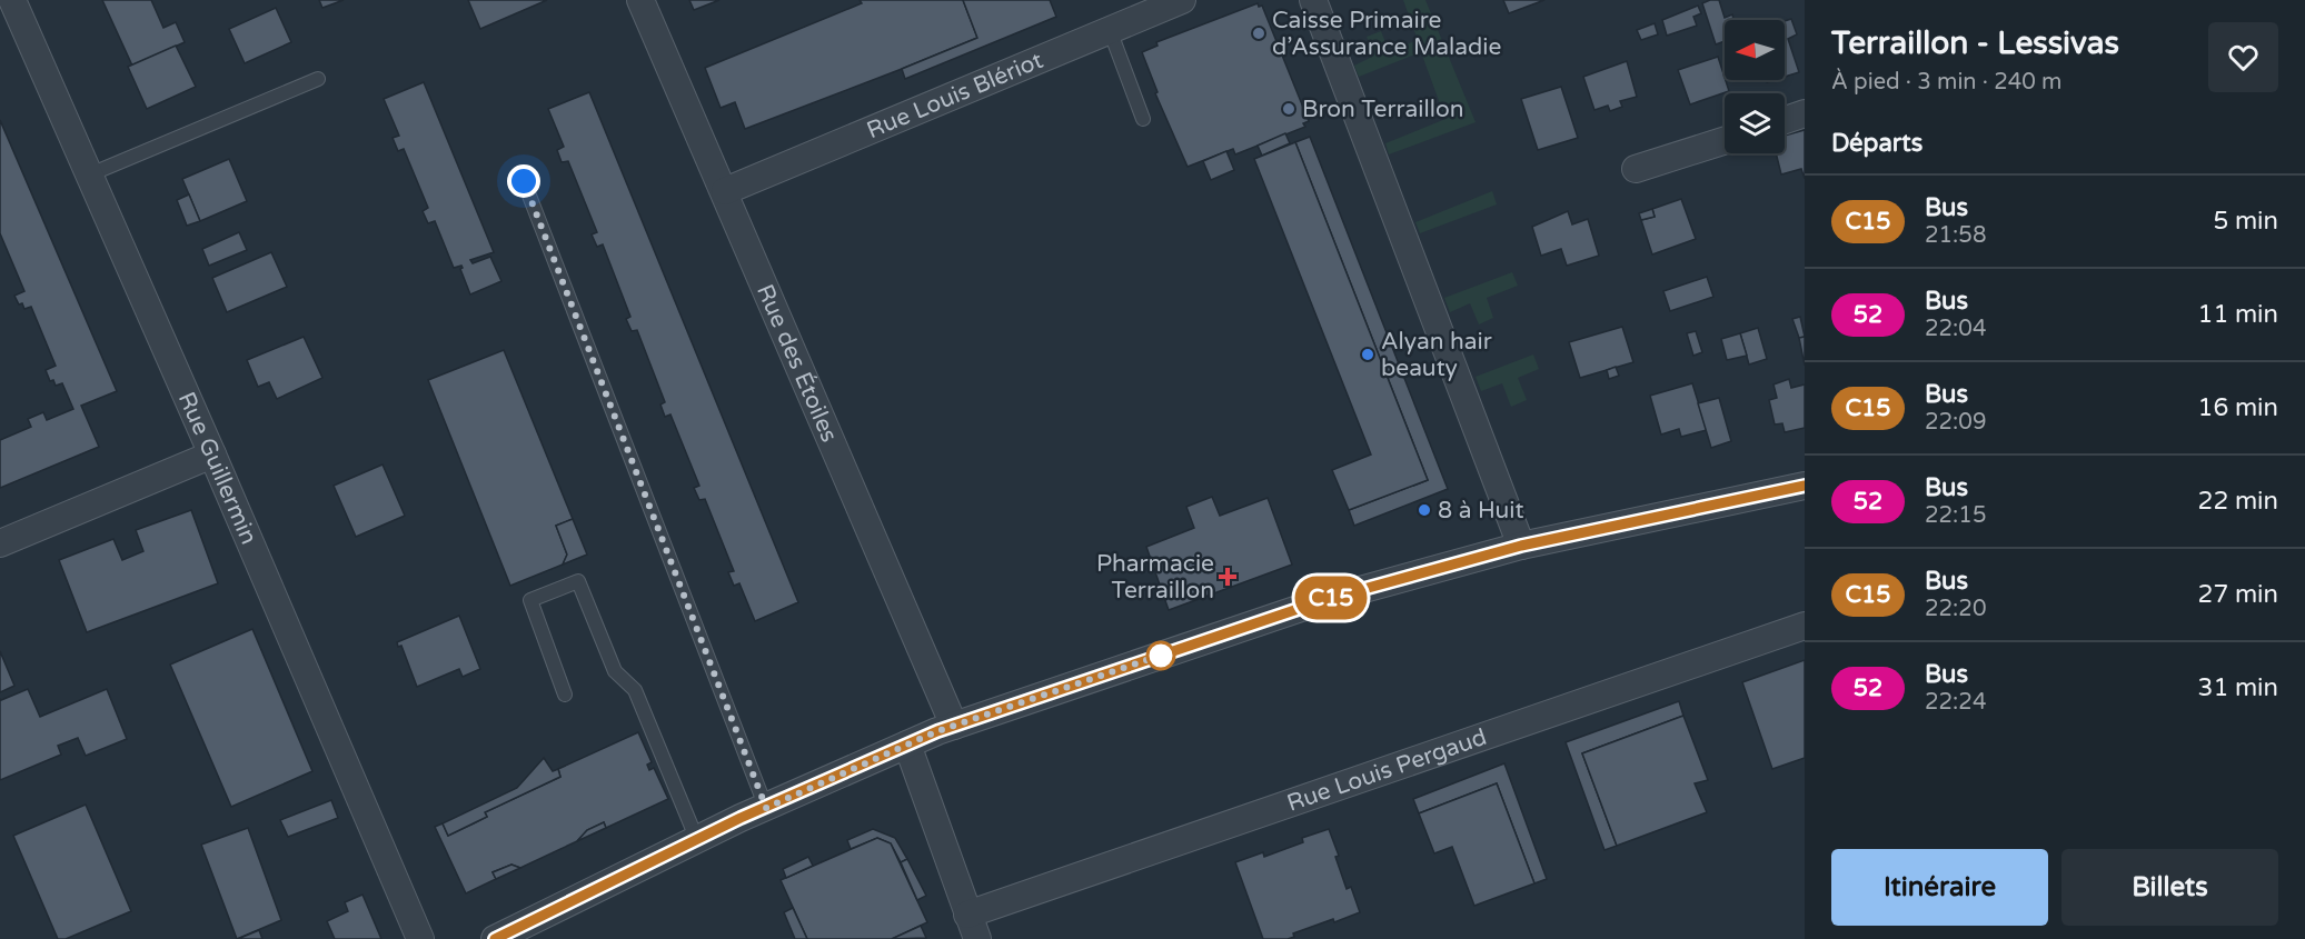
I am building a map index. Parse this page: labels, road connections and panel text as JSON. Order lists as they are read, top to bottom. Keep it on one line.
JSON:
{"streets":{"street":["Rue Louis Blériot","Rue des Étoiles","Rue Guillermin","Rue Louis Pergaud"]},"crossings":[["Rue Louis Blériot","Rue des Étoiles"]],"places":{"other":["Caisse Primaire d’Assurance Maladie","Bron Terraillon","Alyan hair beauty","8 à Huit"],"health":["Pharmacie Terraillon"]},"lines":["bus line C15"],"north":"left","page":{"on_map":"C15","heading":[["Terraillon - Lessivas","À pied · 3 min · 240 m"],"Départs"],"list":[{"mark":"C15","name":"Bus","note":"21:58","value":"5 min"},{"mark":"52","name":"Bus","note":"22:04","value":"11 min"},{"mark":"C15","name":"Bus","note":"22:09","value":"16 min"},{"mark":"52","name":"Bus","note":"22:15","value":"22 min"},{"mark":"C15","name":"Bus","note":"22:20","value":"27 min"},{"mark":"52","name":"Bus","note":"22:24","value":"31 min"}],"buttons":["Itinéraire","Billets"]}}
